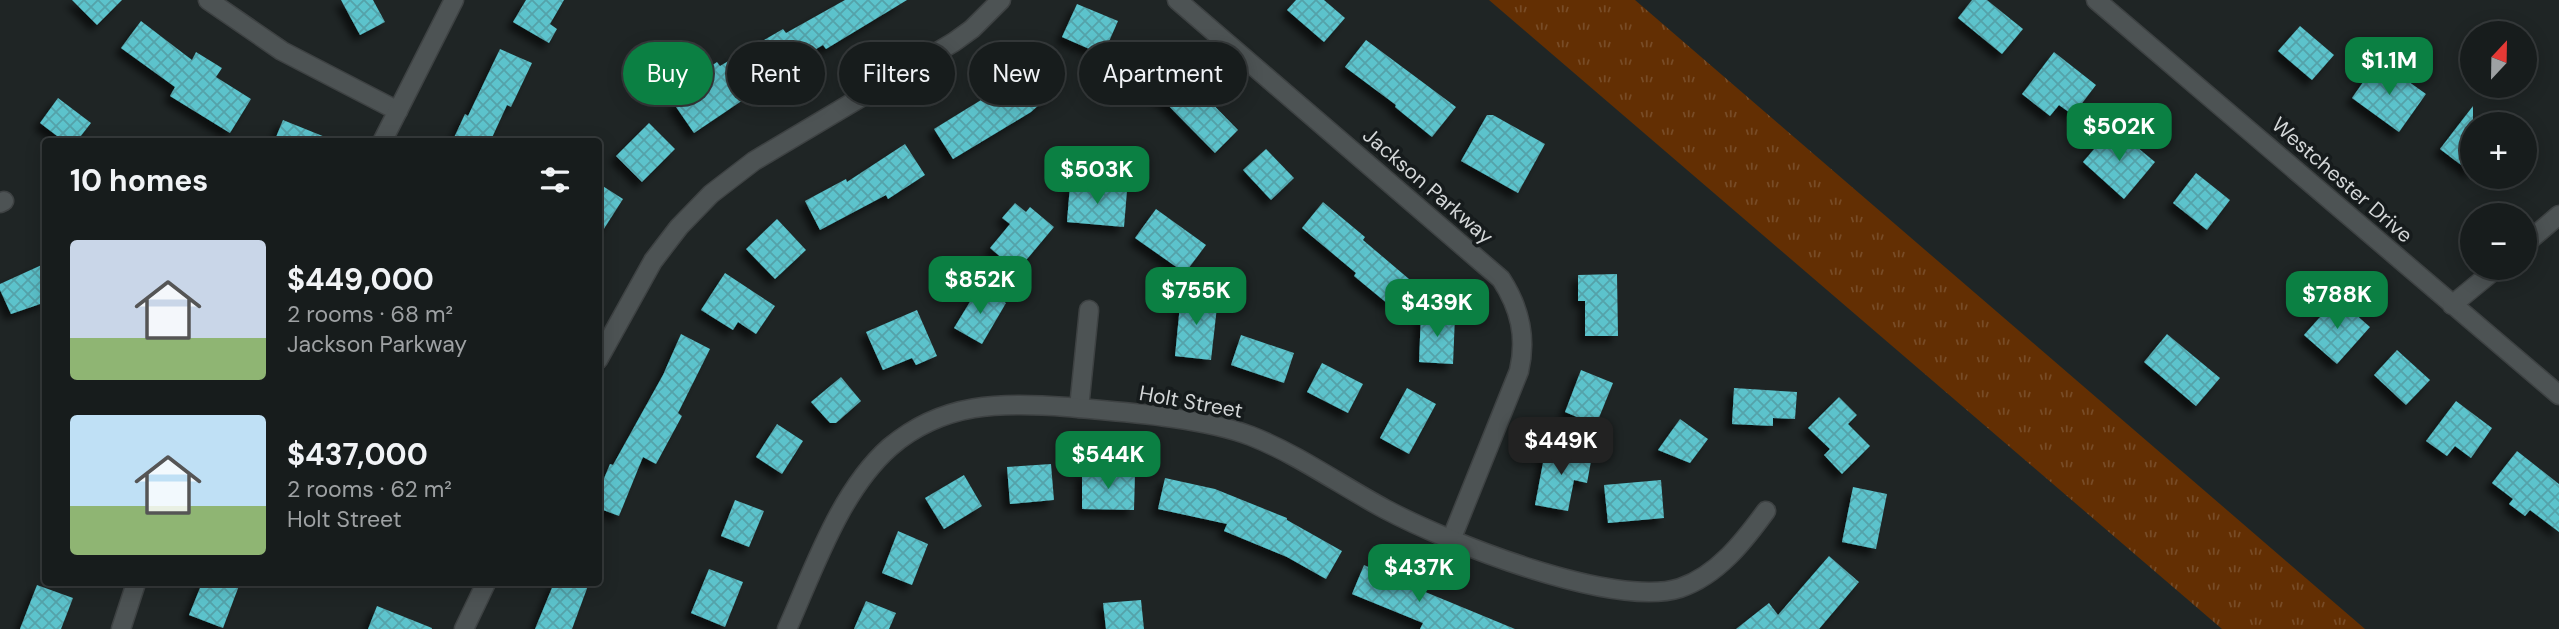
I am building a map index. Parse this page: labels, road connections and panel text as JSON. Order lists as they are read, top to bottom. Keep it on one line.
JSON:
{"streets":{"street":["Westchester Drive","Jackson Parkway","Holt Street"]},"crossings":[["Jackson Parkway","Holt Street"]],"north":"top","page":{"map_buttons":["+","−"],"price":["$1.1M","$502K","$503K","$852K","$755K","$788K","$439K","$449K","$544K","$437K"],"chip":["Buy","Rent","Filters","New","Apartment"],"heading":"10 homes","list":[{"name":"$449,000","note":"2 rooms · 68 m² · Jackson Parkway"},{"name":"$437,000","note":"2 rooms · 62 m² · Holt Street"}]}}
